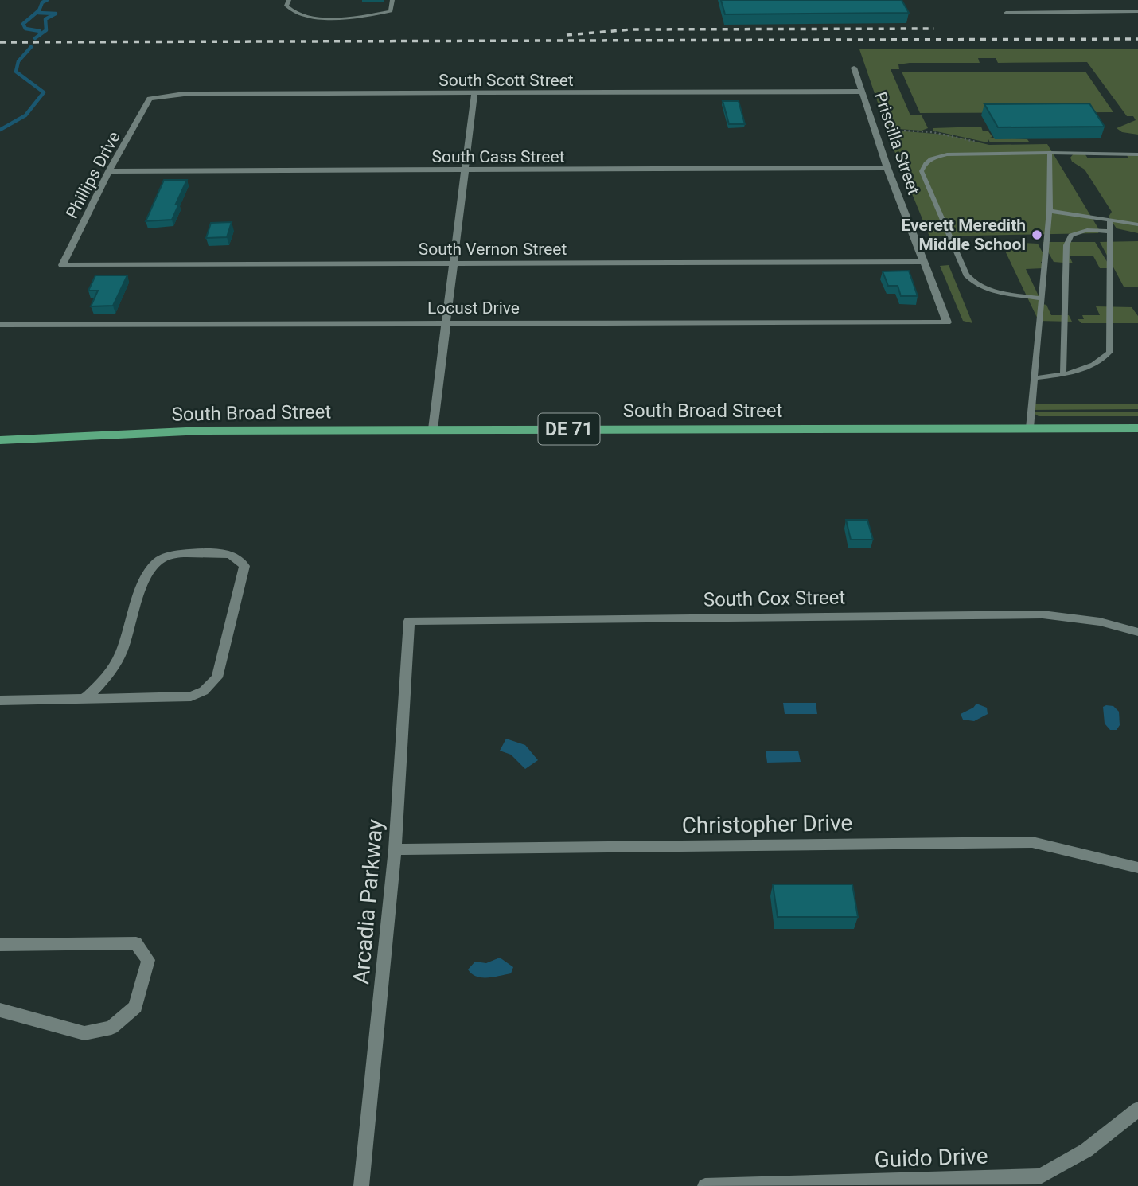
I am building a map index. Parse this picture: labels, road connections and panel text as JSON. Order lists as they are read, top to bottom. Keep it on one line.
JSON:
{"streets":{"main road":["South Broad Street","DE 71"],"street":["South Scott Street","Priscilla Street","South Cass Street","Phillips Drive","South Vernon Street","Locust Drive","South Cox Street","Christopher Drive","Arcadia Parkway","Guido Drive"]},"crossings":[["South Scott Street","Priscilla Street"],["South Scott Street","Phillips Drive"],["Priscilla Street","South Cass Street"],["Priscilla Street","South Vernon Street"],["Priscilla Street","Locust Drive"],["South Cass Street","Phillips Drive"],["Phillips Drive","South Vernon Street"],["South Cox Street","Arcadia Parkway"],["Christopher Drive","Arcadia Parkway"]],"places":["Everett Meredith Middle School"]}
